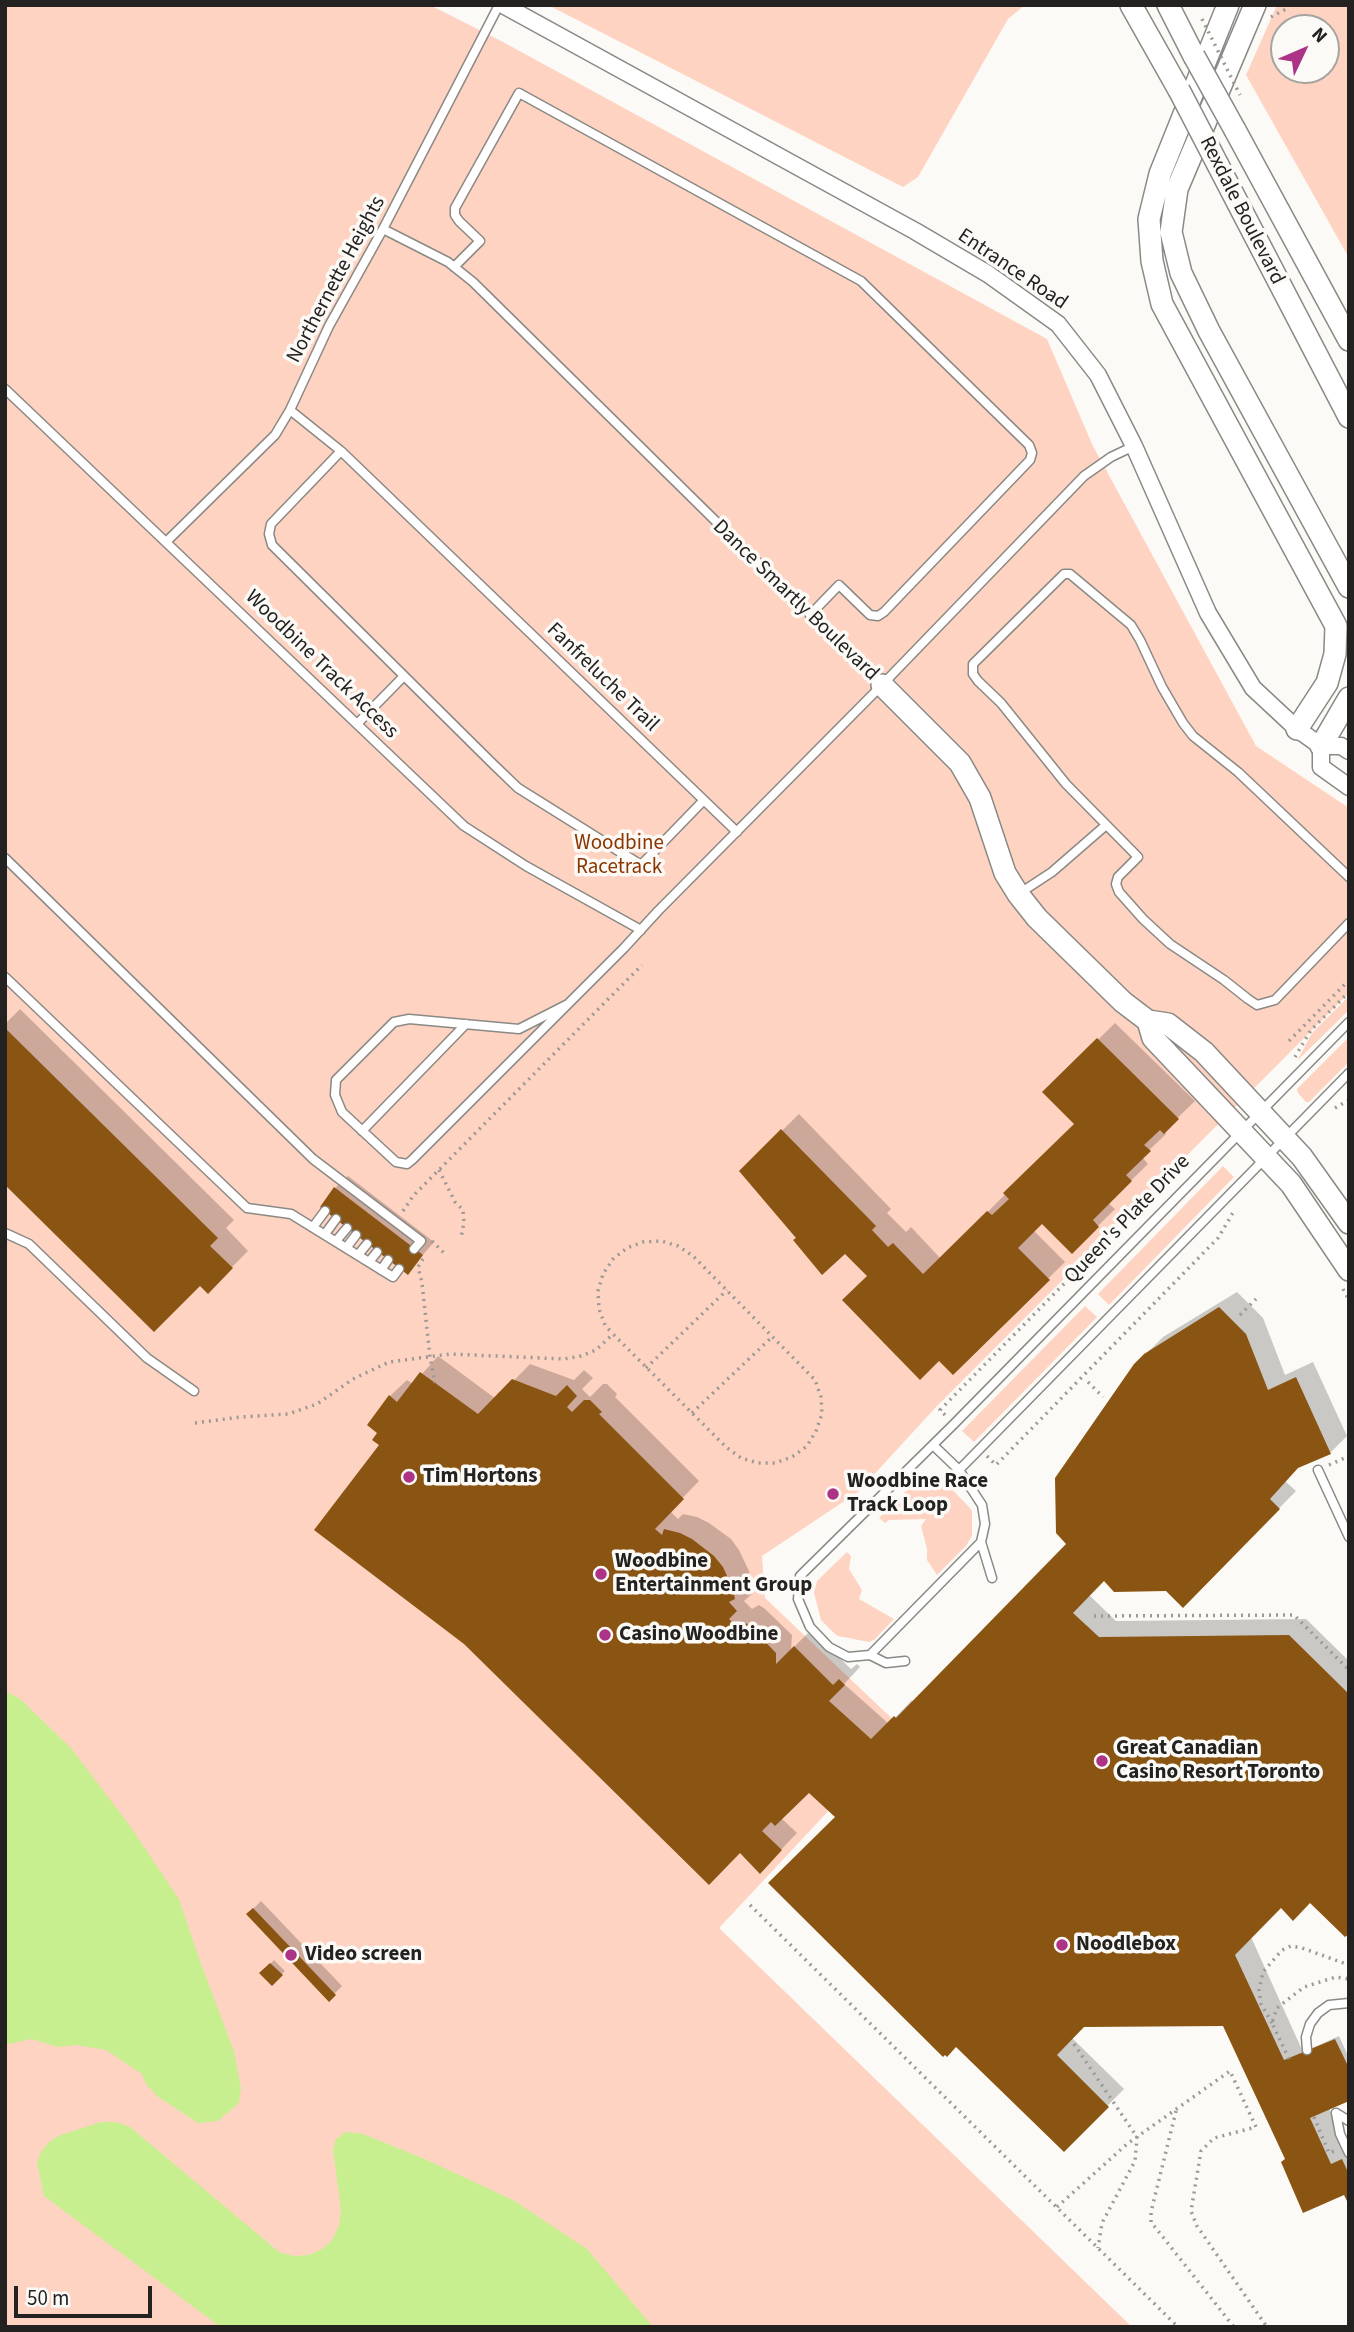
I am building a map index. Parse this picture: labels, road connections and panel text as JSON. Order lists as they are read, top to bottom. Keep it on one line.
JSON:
{"streets":{"main road":["Rexdale Boulevard","Dance Smartly Boulevard"],"street":["Entrance Road"],"lane":["Northernette Heights","Woodbine Track Access","Fanfreluche Trail","Queen's Plate Drive"]},"crossings":[["Entrance Road","Northernette Heights"],["Northernette Heights","Dance Smartly Boulevard"],["Northernette Heights","Woodbine Track Access"],["Northernette Heights","Fanfreluche Trail"],["Dance Smartly Boulevard","Queen's Plate Drive"]],"parks":["Woodbine Racetrack"],"places":["Tim Hortons","Woodbine Race Track Loop","Woodbine Entertainment Group","Casino Woodbine","Great Canadian Casino Resort Toronto","Noodlebox","Video screen"],"scale_bar":"50 m","north":"top right"}
